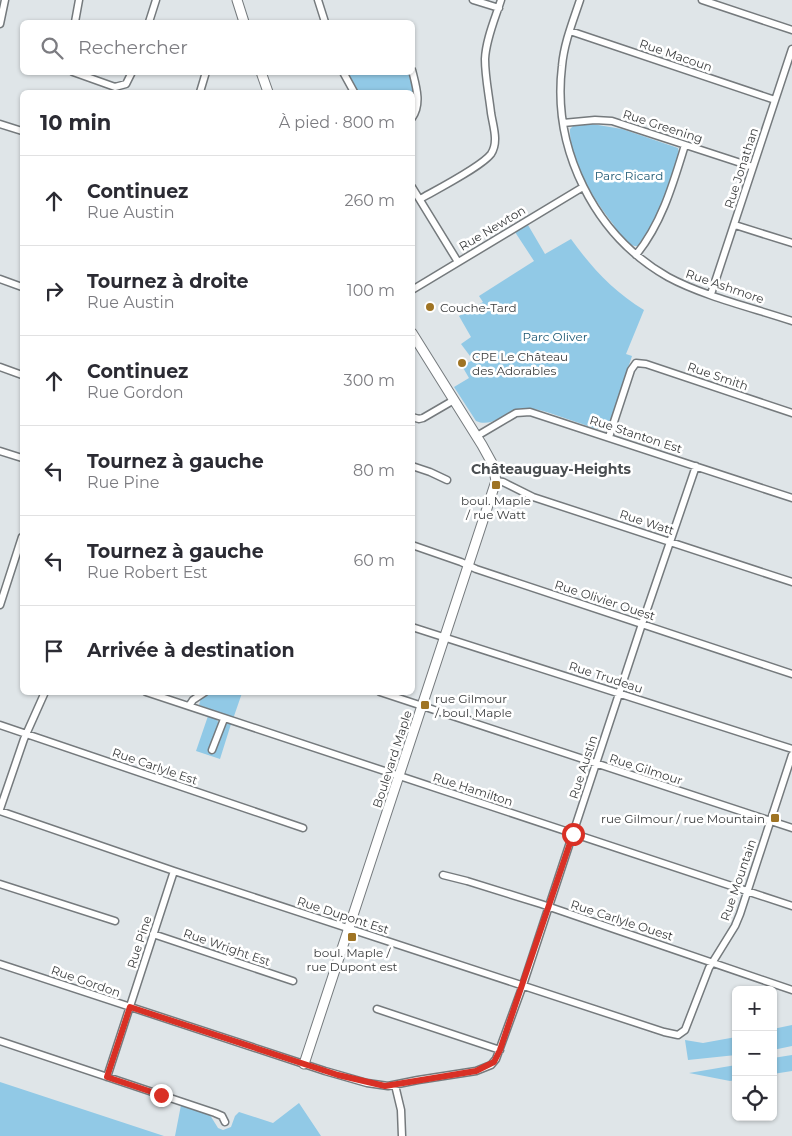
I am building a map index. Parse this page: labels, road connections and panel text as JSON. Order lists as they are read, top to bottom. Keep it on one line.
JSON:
{"streets":{"street":["Rue Macoun","Rue Greening","Rue Jonathan","Rue Newton","Rue Ashmore","Rue Smith","Rue Stanton Est","Rue Watt","Rue Olivier Ouest","Rue Trudeau","Boulevard Maple","Rue Carlyle Est","Rue Austin","Rue Gilmour","Rue Hamilton","Rue Mountain","Rue Dupont Est","Rue Carlyle Ouest","Rue Pine","Rue Wright Est","Rue Gordon"]},"crossings":[["Rue Macoun","Rue Jonathan"],["Rue Macoun","Rue Ashmore"],["Rue Greening","Rue Jonathan"],["Rue Greening","Rue Ashmore"],["Rue Jonathan","Rue Ashmore"],["Rue Newton","Rue Ashmore"],["Rue Smith","Rue Stanton Est"],["Rue Stanton Est","Rue Austin"],["Rue Watt","Boulevard Maple"],["Rue Watt","Rue Austin"],["Rue Olivier Ouest","Boulevard Maple"],["Rue Olivier Ouest","Rue Austin"],["Rue Trudeau","Boulevard Maple"],["Rue Trudeau","Rue Austin"],["Boulevard Maple","Rue Gilmour"],["Boulevard Maple","Rue Hamilton"],["Boulevard Maple","Rue Dupont Est"],["Boulevard Maple","Rue Gordon"],["Rue Austin","Rue Gilmour"],["Rue Austin","Rue Hamilton"],["Rue Austin","Rue Dupont Est"],["Rue Austin","Rue Carlyle Ouest"],["Rue Austin","Rue Gordon"],["Rue Gilmour","Rue Mountain"],["Rue Hamilton","Rue Mountain"],["Rue Mountain","Rue Dupont Est"],["Rue Mountain","Rue Carlyle Ouest"],["Rue Dupont Est","Rue Pine"],["Rue Pine","Rue Wright Est"],["Rue Pine","Rue Gordon"]],"districts":["Châteauguay-Heights"],"parks":["Parc Ricard","Parc Oliver"],"places":{"other":["Couche-Tard","CPE Le Château des Adorables"],"transit":["boul. Maple / rue Watt","rue Gilmour / boul. Maple","rue Gilmour / rue Mountain","boul. Maple / rue Dupont est"]},"page":{"search":"Rechercher","heading":["10 min","À pied · 800 m"],"list":[["Continuez","Rue Austin","260 m"],["Tournez à droite","Rue Austin","100 m"],["Continuez","Rue Gordon","300 m"],["Tournez à gauche","Rue Pine","80 m"],["Tournez à gauche","Rue Robert Est","60 m"],"Arrivée à destination"],"map_buttons":["+","−"]}}
